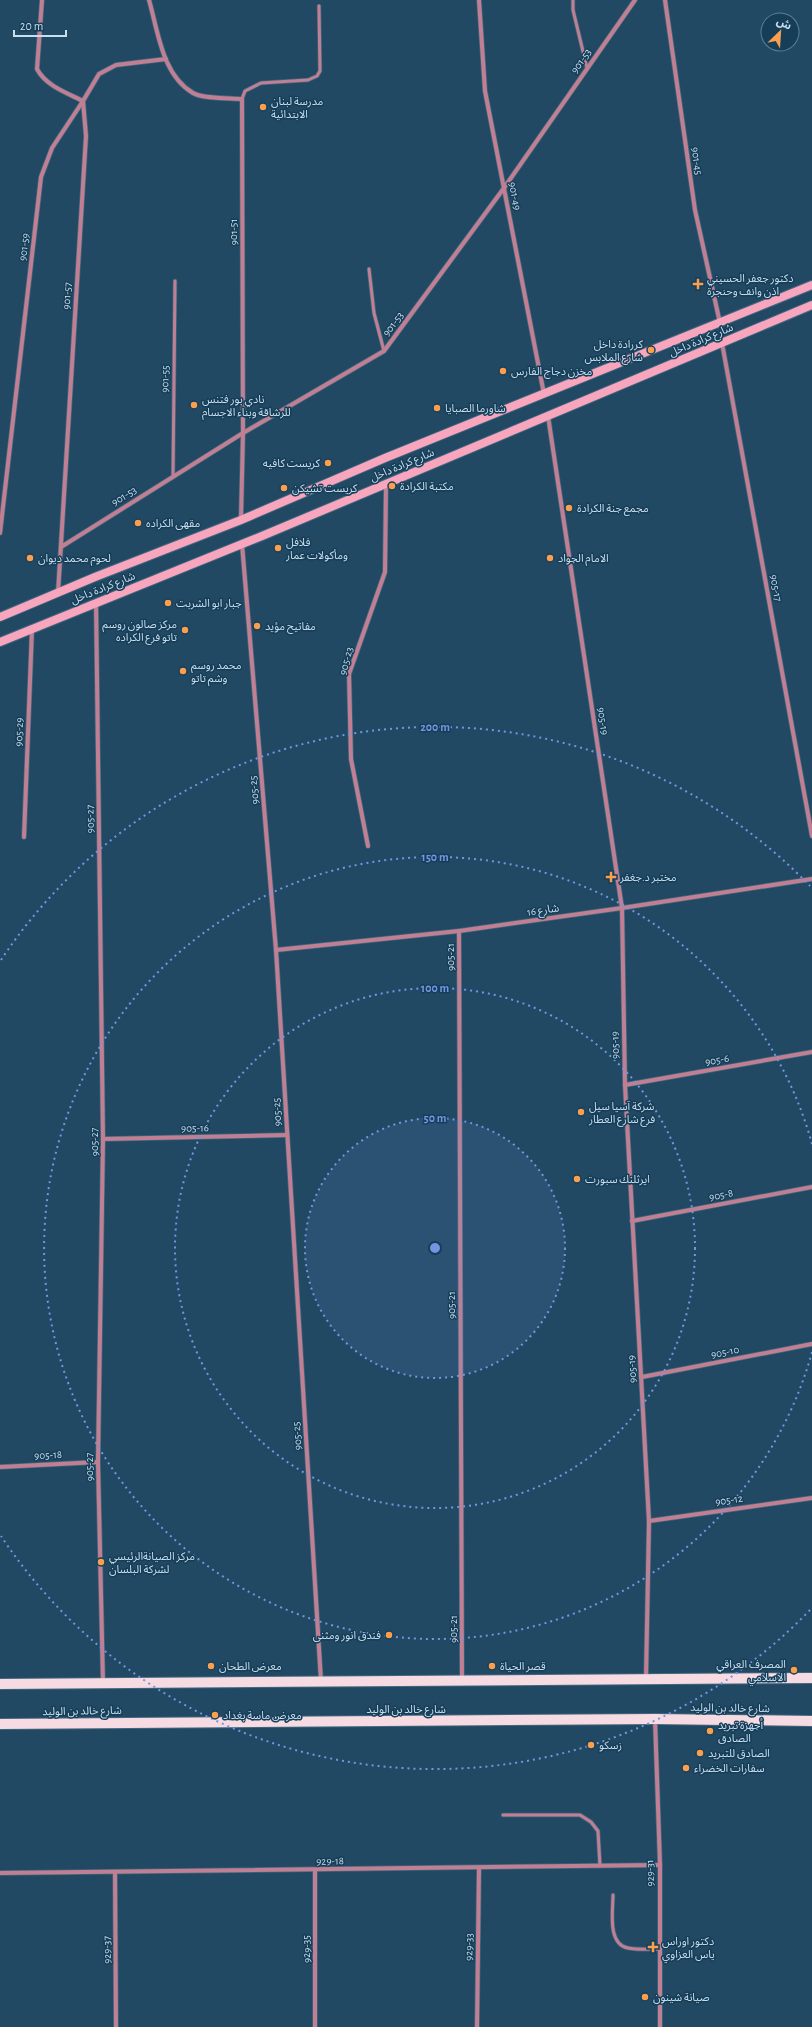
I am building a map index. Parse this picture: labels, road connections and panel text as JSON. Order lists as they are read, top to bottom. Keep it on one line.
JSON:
{"streets":{"main road":["شارع كرادة داخل","شارع خالد بن الوليد"],"street":["901-53","901-45","901-49","901-51","901-59","901-57","905-17","905-23","905-19","905-29","905-25","905-27","شارع 16","905-21","905-6","905-16","905-8","905-10","905-18","905-12","929-18","929-31","929-33","929-35","929-37"],"lane":["901-55"]},"crossings":[["901-53","901-49"],["901-53","901-51"],["901-53","901-57"],["901-53","901-55"],["901-45","شارع كرادة داخل"],["901-49","شارع كرادة داخل"],["901-51","شارع كرادة داخل"],["901-59","901-57"],["901-57","شارع كرادة داخل"],["شارع كرادة داخل","905-17"],["شارع كرادة داخل","905-23"],["شارع كرادة داخل","905-19"],["شارع كرادة داخل","905-29"],["شارع كرادة داخل","905-25"],["شارع كرادة داخل","905-27"],["905-19","شارع 16"],["905-19","905-6"],["905-19","905-8"],["905-19","905-10"],["905-19","905-12"],["905-25","شارع 16"],["905-25","905-16"],["905-27","905-16"],["905-27","905-18"],["شارع 16","905-21"],["شارع خالد بن الوليد","929-31"],["929-18","929-31"],["929-18","929-33"],["929-18","929-35"],["929-18","929-37"]],"places":{"other":["مدرسة لبنان الابتدائية","كررادة داخل شارع الملابس","مخزن دجاج الفارس","نادي بور فتنس للرشاقة وبناء الاجسام","شاورما الصبايا","كريست كافيه","مكتبة الكرادة","كريست تشيكن","مجمع جنة الكرادة","مقهى الكراده","فلافل ومأكولات عمار","لحوم محمد ديوان","الامام الجواد","جبار ابو الشربت","مفاتيح مؤيد","مركز صالون روسم تاتو فرع الكراده","محمد روسم وشم تاتو","شركة آسيا سيل فرع شارع العطار","ايرثلنك سبورت","مركز الصيانةالرئيسي لشركة البلسان","فندق انور ومثنى","معرض الطحان","قصر الحياة","المصرف العراقي الاسلامي","معرض ماسة بغداد","أجهزة تبريد الصادق","زسكو","الصادق للتبريد","سفارات الخضراء","صيانة شينون"],"health":["دكتور جعفر الحسيني اذن وانف وحنجرة","مختبر د.جغفر","دكتور اوراس ياس العزاوي"]},"scale_bar":"20 m","north":"top right","rings":["200 m","150 m","100 m","50 m"]}
